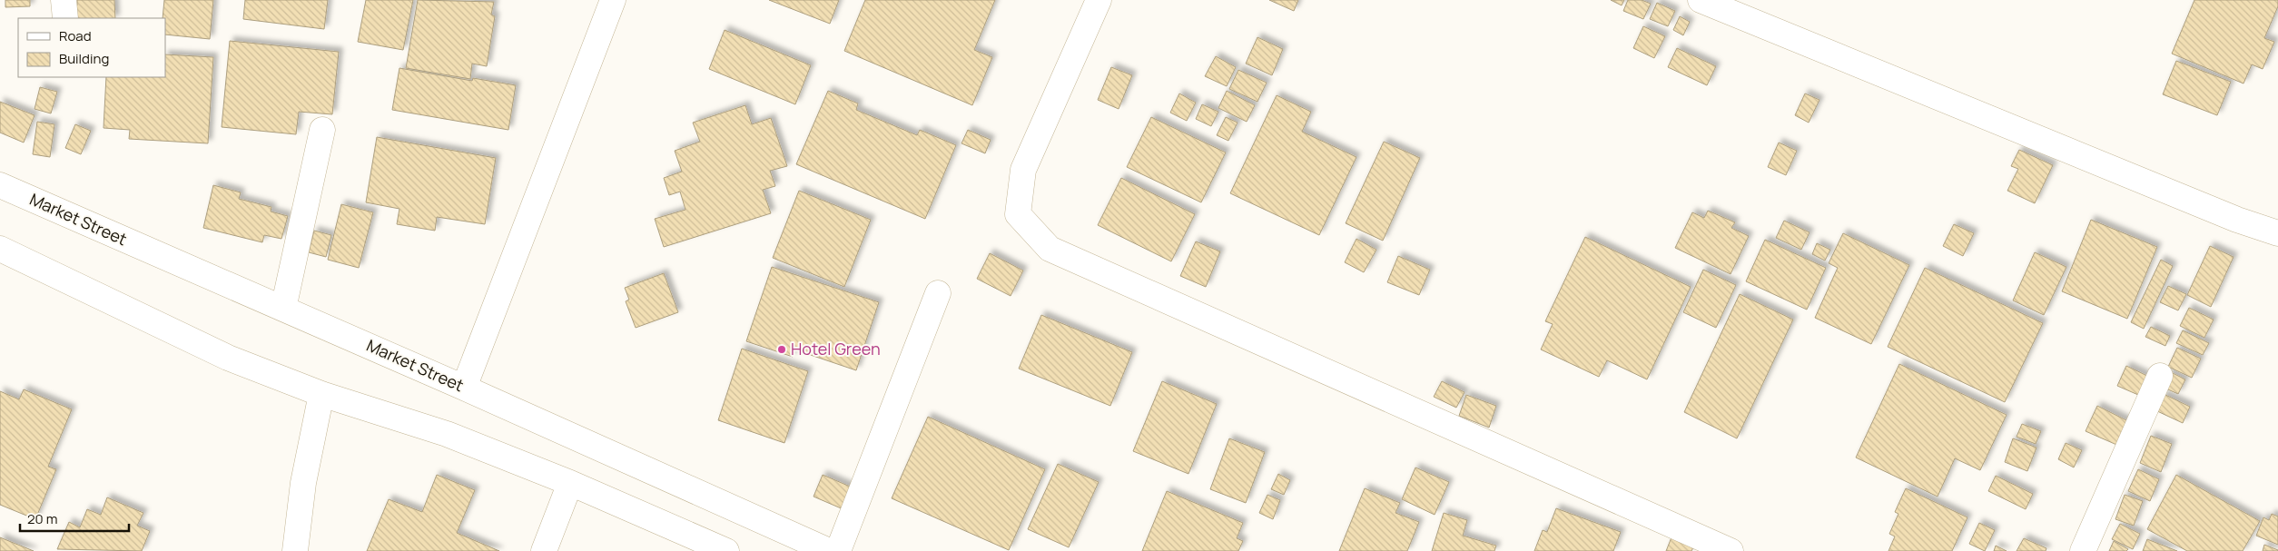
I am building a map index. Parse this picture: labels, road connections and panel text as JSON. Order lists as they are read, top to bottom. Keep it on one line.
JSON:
{"streets":{"street":["Market Street"]},"places":["Hotel Green"],"legend":["Road","Building"],"scale_bar":"20 m"}
